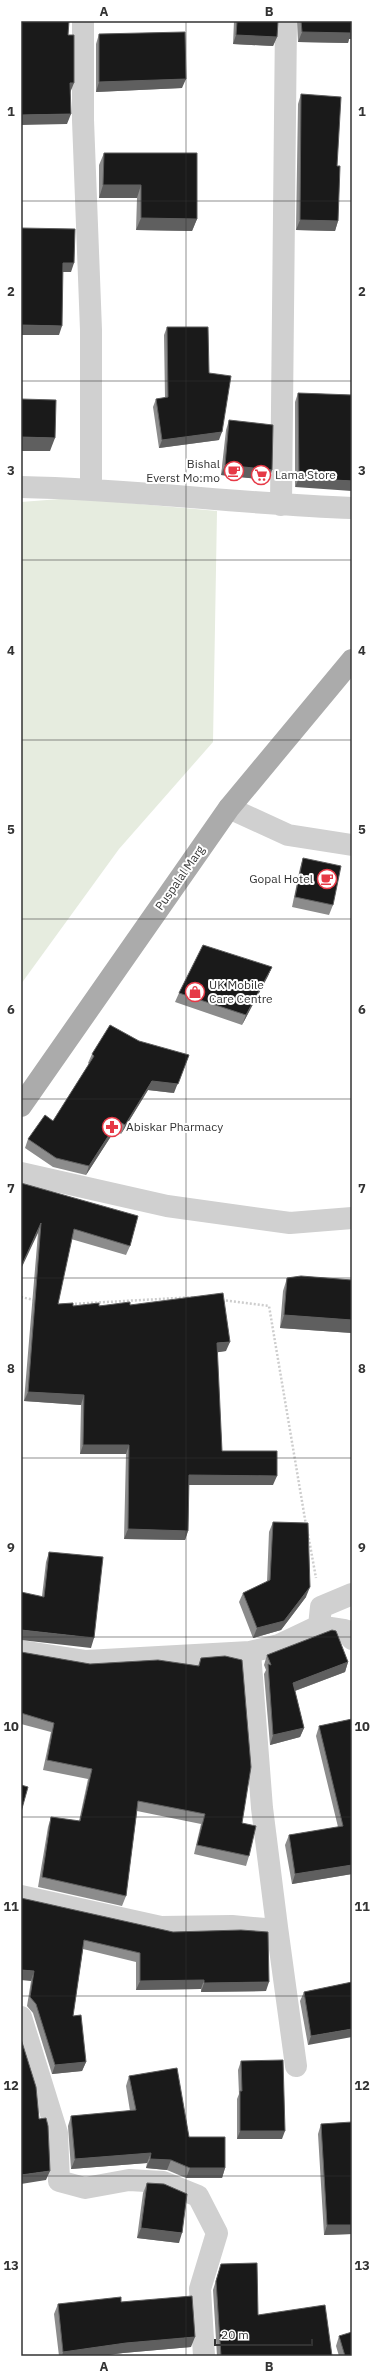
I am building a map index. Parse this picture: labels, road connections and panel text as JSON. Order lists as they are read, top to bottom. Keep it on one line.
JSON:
{"streets":{"main road":["Puspalal Marg"]},"places":{"cafe":["Bishal Everst Mo:mo","Gopal Hotel"],"supermarket":["Lama Store"],"shop":["UK Mobile Care Centre"],"pharmacy":["Abiskar Pharmacy"]},"scale_bar":"20 m","grid":{"columns":["A","B"],"rows":["1","2","3","4","5","6","7","8","9","10","11","12","13"]}}
